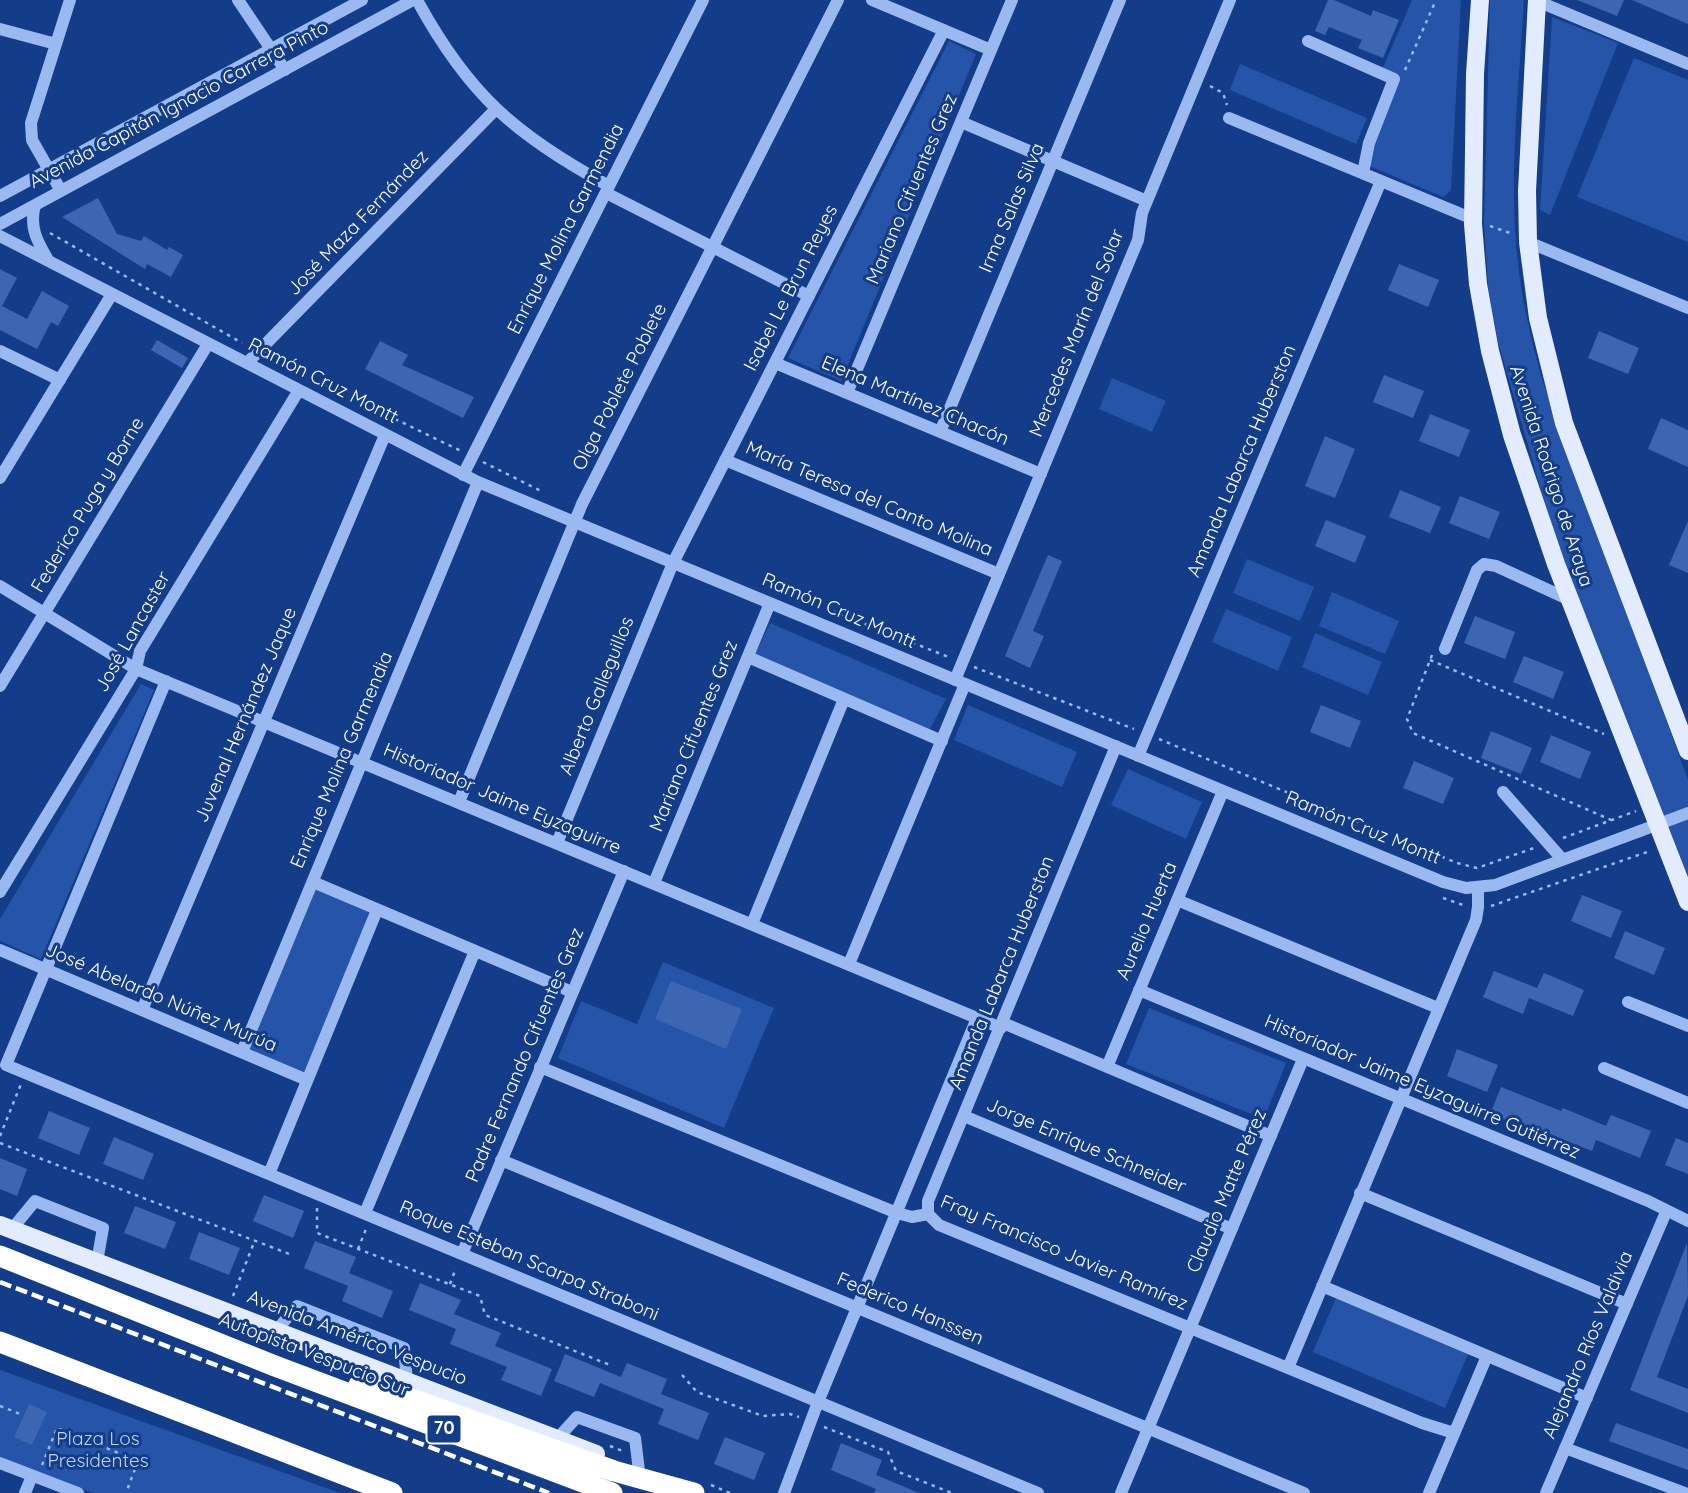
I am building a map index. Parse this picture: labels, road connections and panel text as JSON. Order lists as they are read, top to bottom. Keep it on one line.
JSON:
{"streets":{"highway":["Autopista Vespucio Sur","70"],"main road":["Avenida Rodrigo de Araya","Avenida Américo Vespucio"],"street":["Avenida Capitán Ignacio Carrera Pinto","Mariano Cifuentes Grez","Irma Salas Silva","José Maza Fernández","Enrique Molina Garmendia","Isabel Le Brun Reyes","Mercedes Marín del Solar","Ramón Cruz Montt","Olga Poblete Poblete","Elena Martínez Chacón","Amanda Labarca Huberston","María Teresa del Canto Molina","Federico Puga y Borne","José Lancaster","Alberto Galleguillos","Juvenal Hernández Jaque","Historiador Jaime Eyzaguirre","Aurelio Huerta","José Abelardo Núñez Murúa","Padre Fernando Cifuentes Grez","Historiador Jaime Eyzaguirre Gutiérrez","Jorge Enrique Schneider","Claudio Matte Pérez","Fray Francisco Javier Ramírez","Roque Esteban Scarpa Straboni","Federico Hanssen","Alejandro Ríos Valdivia"]},"crossings":[["Mariano Cifuentes Grez","Ramón Cruz Montt"],["Mariano Cifuentes Grez","Elena Martínez Chacón"],["Mariano Cifuentes Grez","Historiador Jaime Eyzaguirre"],["Irma Salas Silva","Elena Martínez Chacón"],["José Maza Fernández","Ramón Cruz Montt"],["Enrique Molina Garmendia","Ramón Cruz Montt"],["Enrique Molina Garmendia","Historiador Jaime Eyzaguirre"],["Enrique Molina Garmendia","José Abelardo Núñez Murúa"],["Isabel Le Brun Reyes","Ramón Cruz Montt"],["Isabel Le Brun Reyes","Elena Martínez Chacón"],["Isabel Le Brun Reyes","María Teresa del Canto Molina"],["Isabel Le Brun Reyes","Alberto Galleguillos"],["Mercedes Marín del Solar","Ramón Cruz Montt"],["Mercedes Marín del Solar","Elena Martínez Chacón"],["Mercedes Marín del Solar","María Teresa del Canto Molina"],["Mercedes Marín del Solar","Historiador Jaime Eyzaguirre"],["Ramón Cruz Montt","Olga Poblete Poblete"],["Ramón Cruz Montt","Amanda Labarca Huberston"],["Ramón Cruz Montt","Avenida Rodrigo de Araya"],["Ramón Cruz Montt","Federico Puga y Borne"],["Ramón Cruz Montt","José Lancaster"],["Ramón Cruz Montt","Alberto Galleguillos"],["Ramón Cruz Montt","Juvenal Hernández Jaque"],["Ramón Cruz Montt","Aurelio Huerta"],["Olga Poblete Poblete","Historiador Jaime Eyzaguirre"],["Amanda Labarca Huberston","Historiador Jaime Eyzaguirre"],["Amanda Labarca Huberston","Jorge Enrique Schneider"],["Amanda Labarca Huberston","Fray Francisco Javier Ramírez"],["Amanda Labarca Huberston","Roque Esteban Scarpa Straboni"],["Amanda Labarca Huberston","Federico Hanssen"],["Federico Puga y Borne","Historiador Jaime Eyzaguirre"],["José Lancaster","Historiador Jaime Eyzaguirre"],["Alberto Galleguillos","Historiador Jaime Eyzaguirre"],["Juvenal Hernández Jaque","Historiador Jaime Eyzaguirre"],["Juvenal Hernández Jaque","José Abelardo Núñez Murúa"],["Historiador Jaime Eyzaguirre","Aurelio Huerta"],["Historiador Jaime Eyzaguirre","Padre Fernando Cifuentes Grez"],["Historiador Jaime Eyzaguirre","Claudio Matte Pérez"],["Aurelio Huerta","Historiador Jaime Eyzaguirre Gutiérrez"],["José Abelardo Núñez Murúa","Roque Esteban Scarpa Straboni"],["Padre Fernando Cifuentes Grez","Fray Francisco Javier Ramírez"],["Padre Fernando Cifuentes Grez","Roque Esteban Scarpa Straboni"],["Padre Fernando Cifuentes Grez","Federico Hanssen"],["Historiador Jaime Eyzaguirre Gutiérrez","Claudio Matte Pérez"],["Historiador Jaime Eyzaguirre Gutiérrez","Alejandro Ríos Valdivia"],["Jorge Enrique Schneider","Claudio Matte Pérez"],["Claudio Matte Pérez","Fray Francisco Javier Ramírez"],["Claudio Matte Pérez","Federico Hanssen"]],"parks":["Plaza Los Presidentes"]}
